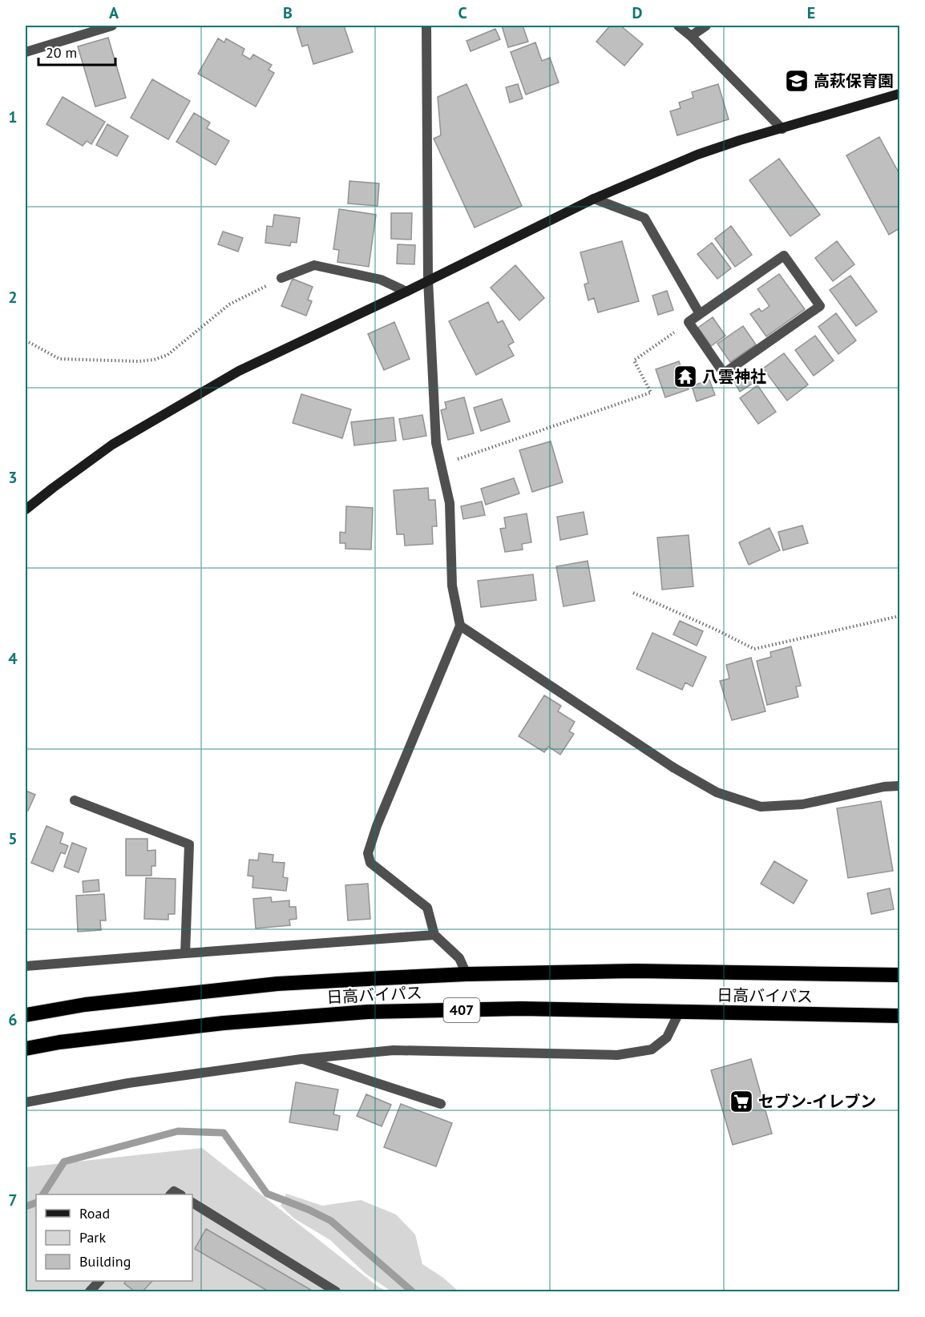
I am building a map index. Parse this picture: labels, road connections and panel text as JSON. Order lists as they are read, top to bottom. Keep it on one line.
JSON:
{"streets":{"highway":["日高バイパス","407"]},"places":{"school or university":["高萩保育園"],"temple":["八雲神社"],"supermarket":["セブン-イレブン"]},"legend":["Road","Park","Building"],"scale_bar":"20 m","grid":{"columns":["A","B","C","D","E"],"rows":["1","2","3","4","5","6","7"]}}
